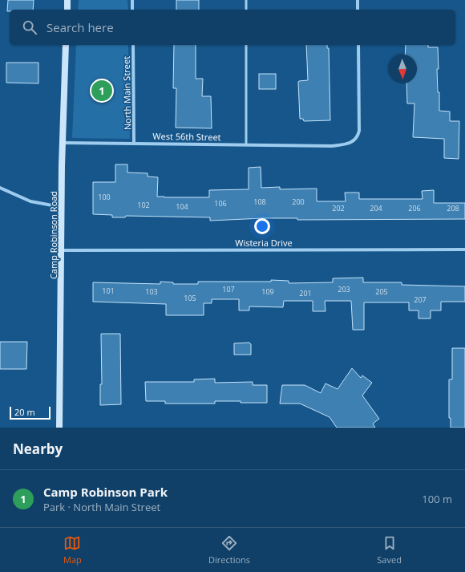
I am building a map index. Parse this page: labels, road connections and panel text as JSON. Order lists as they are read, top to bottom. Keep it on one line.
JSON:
{"streets":{"main road":["Camp Robinson Road"],"street":["North Main Street","West 56th Street","Wisteria Drive"]},"crossings":[["North Main Street","West 56th Street"],["West 56th Street","Camp Robinson Road"],["Camp Robinson Road","Wisteria Drive"]],"house_numbers":["100","108","200","106","102","104","202","204","206","208","107","203","101","103","109","205","201","105","207"],"scale_bar":"20 m","north":"bottom","page":{"search":"Search here","pins":"1","scale":"20 m","heading":"Nearby","list":[{"mark":"1","name":"Camp Robinson Park","note":"Park · North Main Street","value":"100 m"}],"nav":["Map","Directions","Saved"]}}
